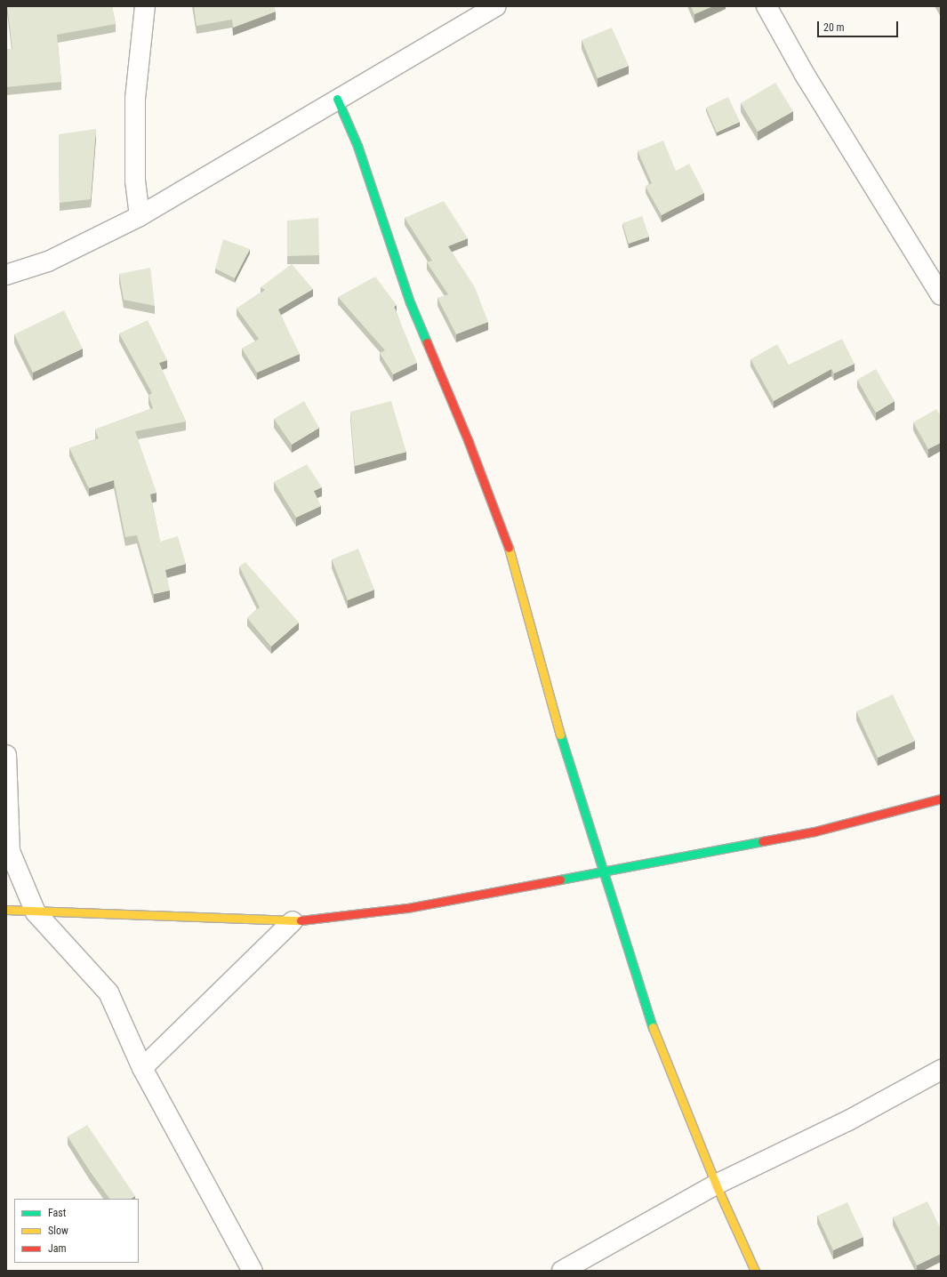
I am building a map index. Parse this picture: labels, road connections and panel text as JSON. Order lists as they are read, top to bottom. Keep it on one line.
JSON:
{"legend":["Fast","Slow","Jam"],"scale_bar":"20 m"}
